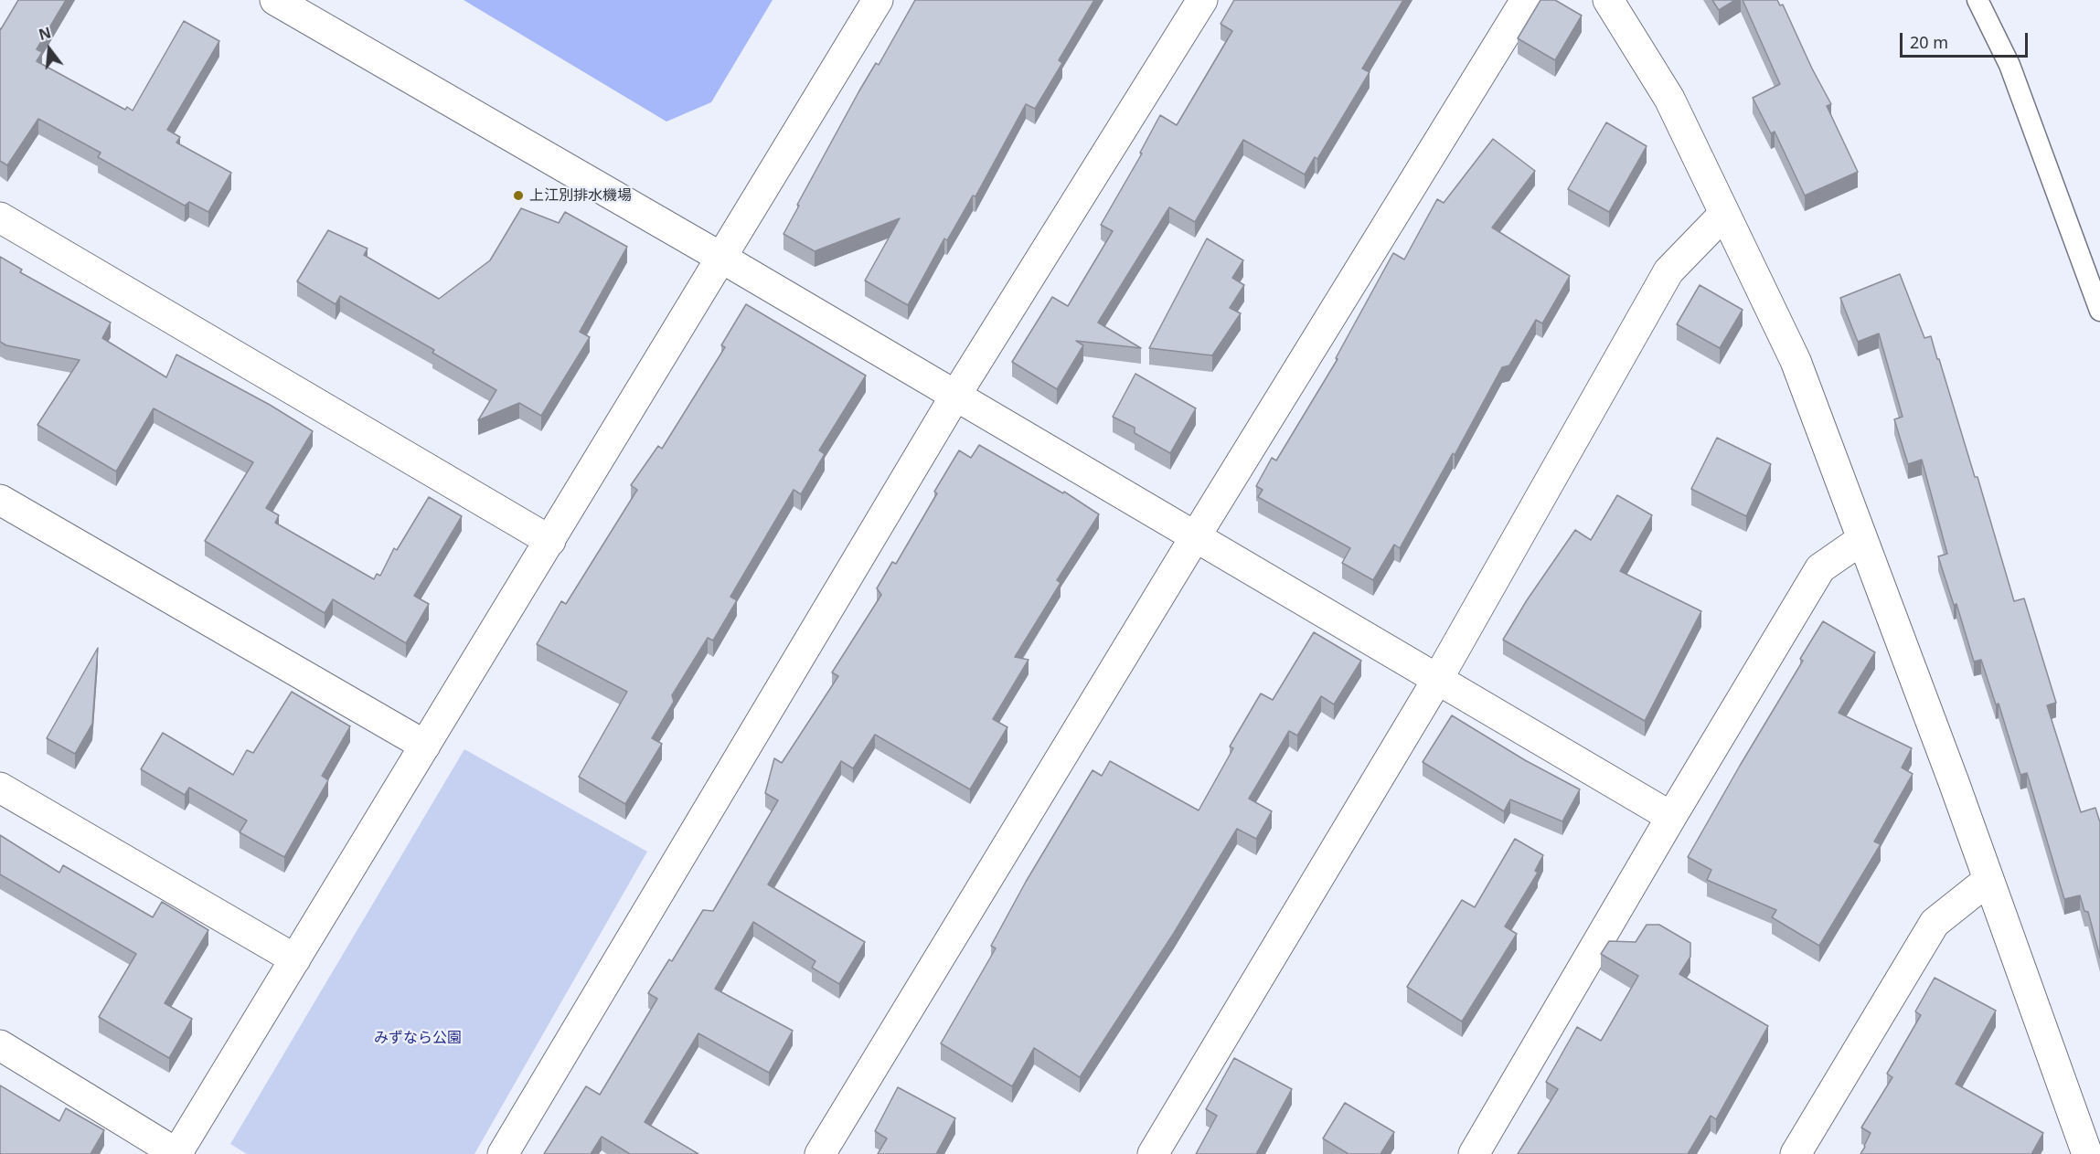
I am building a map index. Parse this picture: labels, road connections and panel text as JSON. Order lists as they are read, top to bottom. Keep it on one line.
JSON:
{"parks":["みずなら公園"],"places":["上江別排水機場"],"scale_bar":"20 m","north":"top"}
